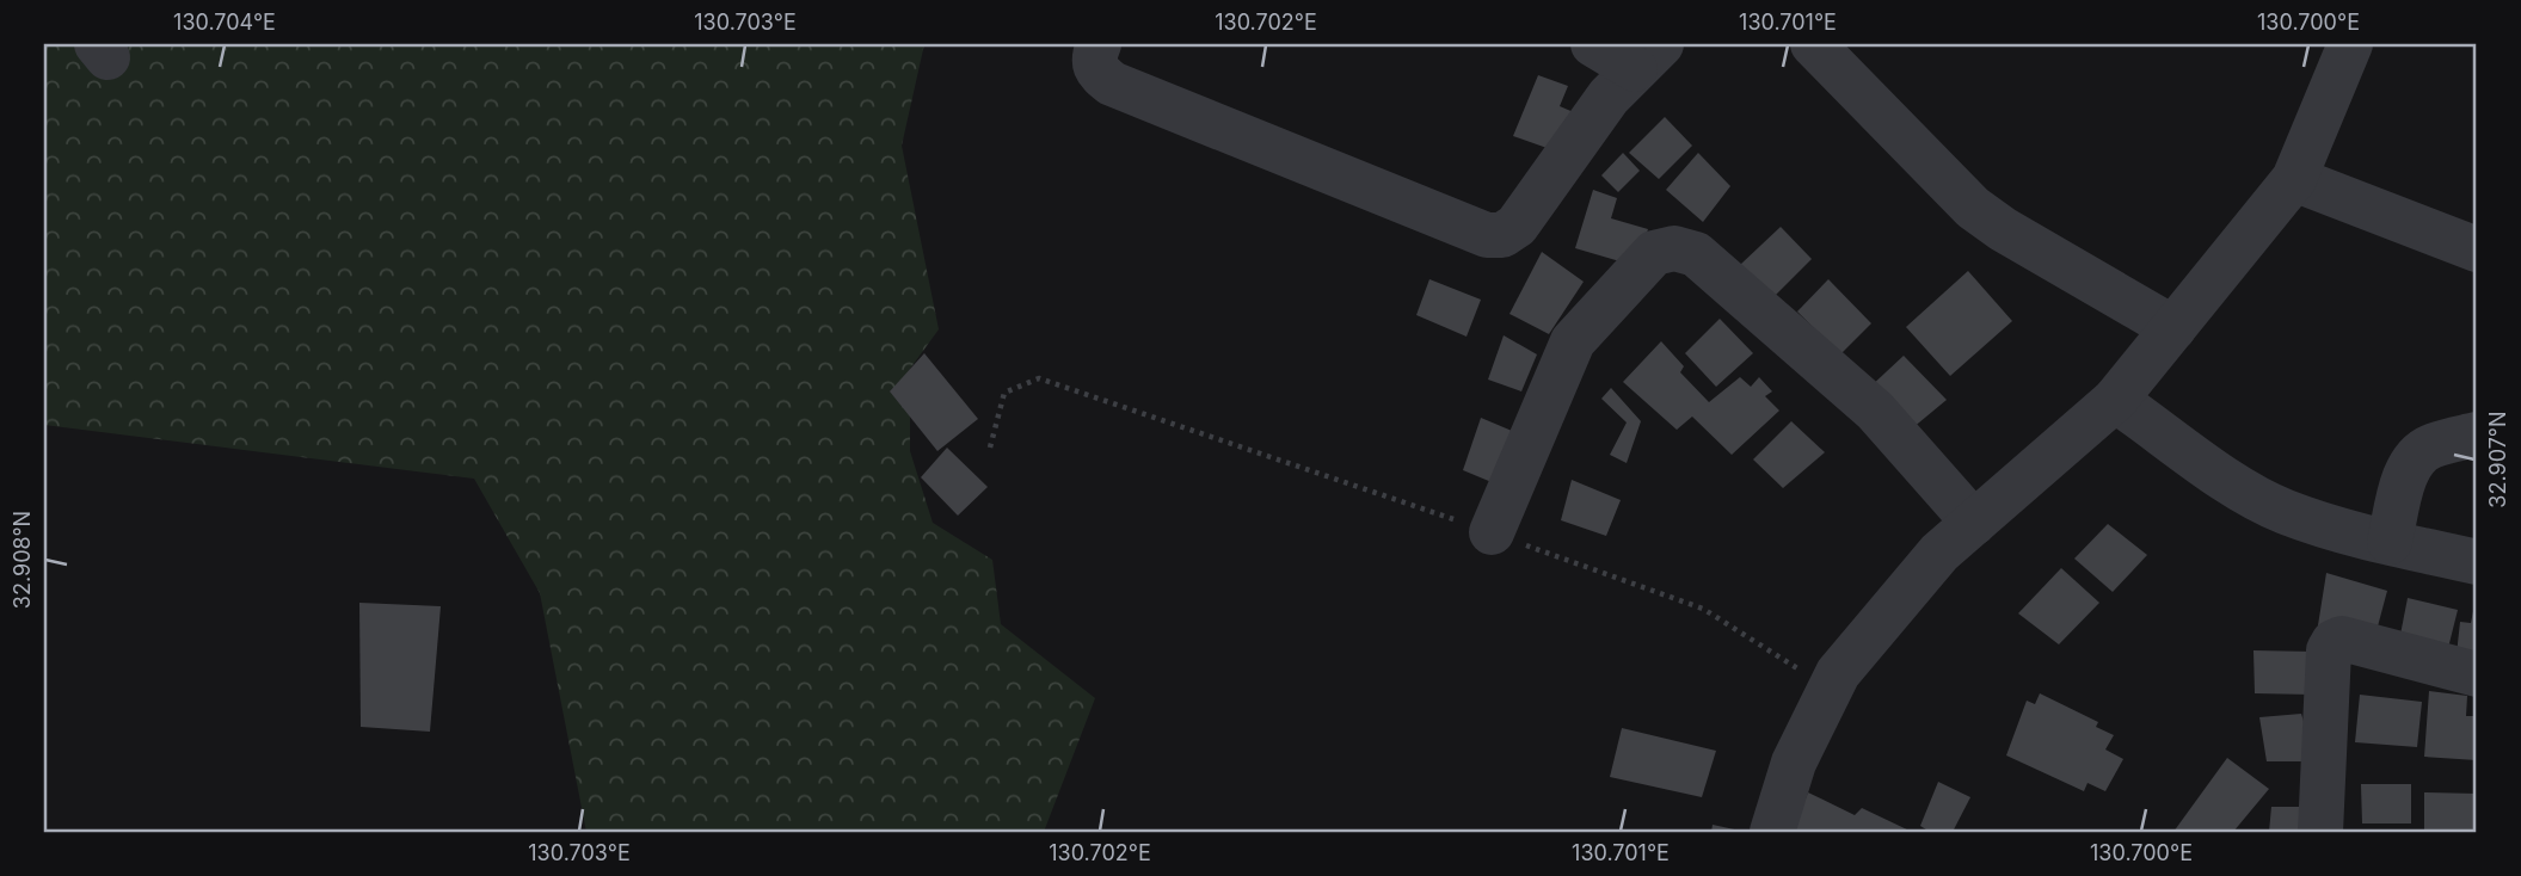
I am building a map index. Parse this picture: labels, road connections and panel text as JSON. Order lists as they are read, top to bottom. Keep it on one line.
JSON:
{"coordinates":["130.704°E","130.703°E","130.702°E","130.701°E","130.700°E","32.907°N","32.908°N"]}
